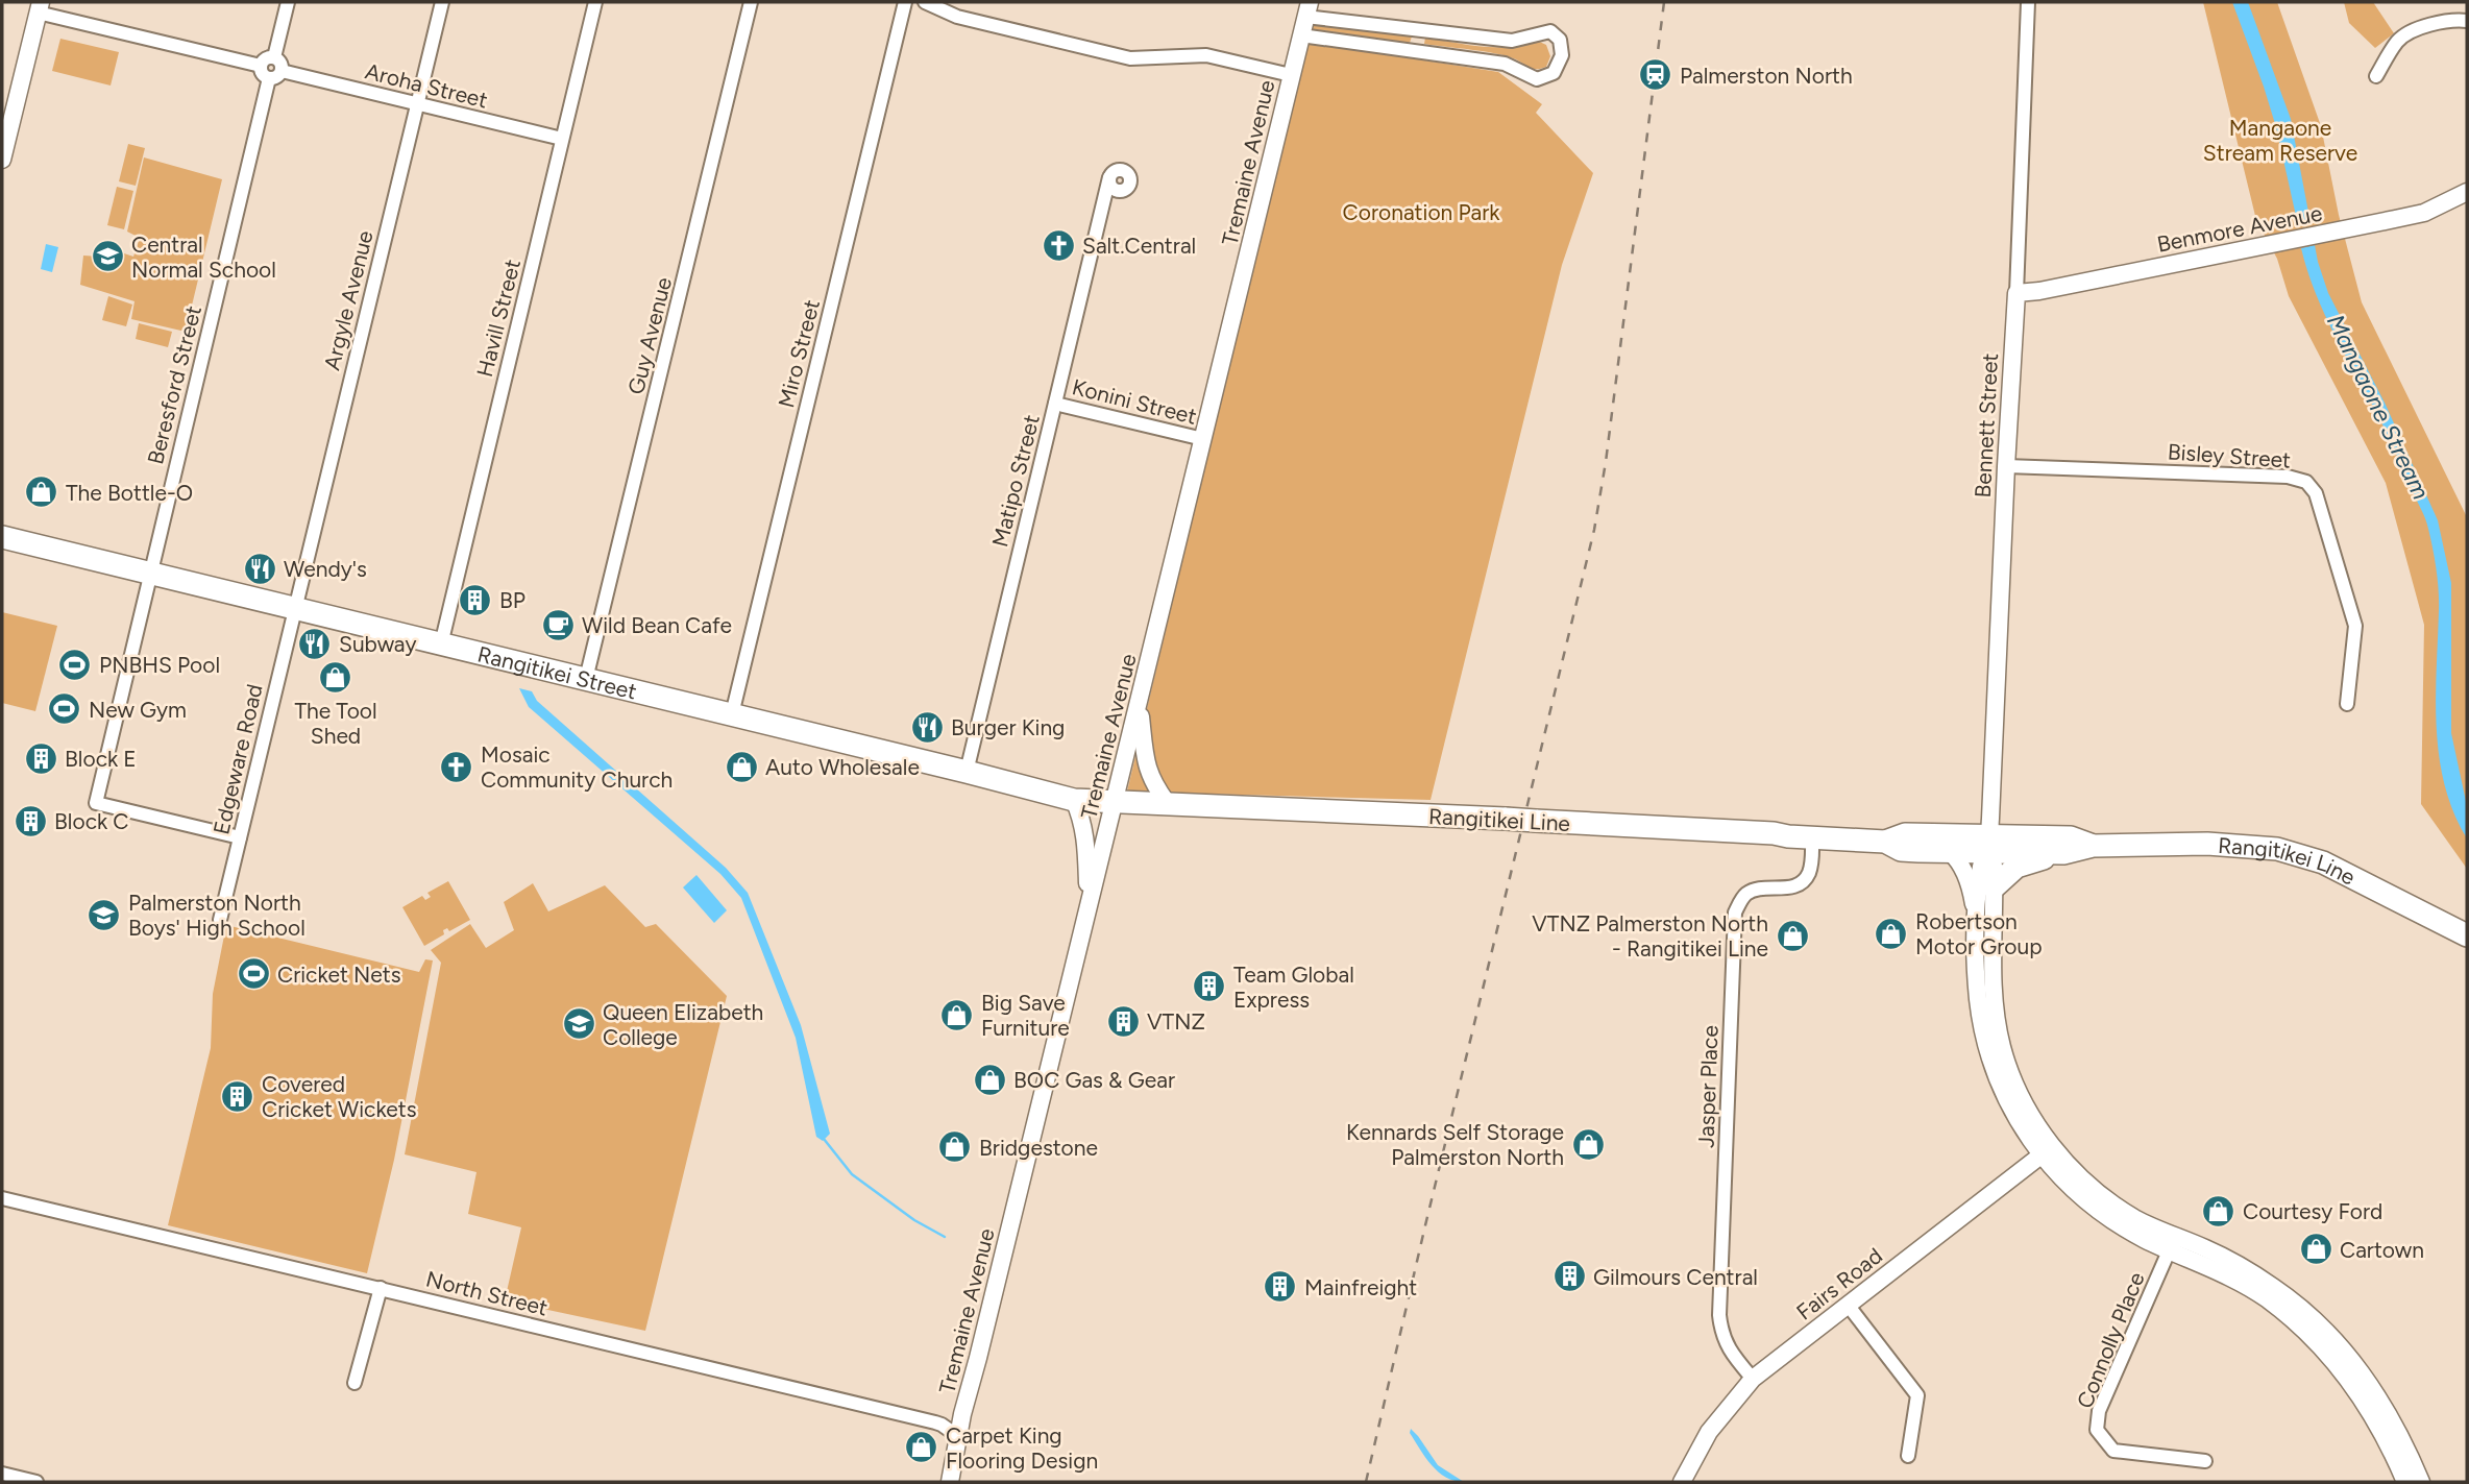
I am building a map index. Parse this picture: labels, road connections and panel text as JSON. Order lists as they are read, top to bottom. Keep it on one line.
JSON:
{"streets":{"highway":["Rangitikei Street","Rangitikei Line"],"main road":["Tremaine Avenue","Benmore Avenue","Bennett Street","Fairs Road"],"street":["Aroha Street","Argyle Avenue","Havill Street","Guy Avenue","Miro Street","Beresford Street","Konini Street","Bisley Street","Matipo Street","Edgeware Road","Jasper Place","North Street","Connolly Place"]},"crossings":[["Aroha Street","Argyle Avenue"],["Aroha Street","Havill Street"],["Aroha Street","Beresford Street"],["Tremaine Avenue","Konini Street"],["Tremaine Avenue","Rangitikei Street"],["Tremaine Avenue","Rangitikei Line"],["Tremaine Avenue","North Street"],["Benmore Avenue","Bennett Street"],["Argyle Avenue","Rangitikei Street"],["Argyle Avenue","Edgeware Road"],["Havill Street","Rangitikei Street"],["Guy Avenue","Rangitikei Street"],["Miro Street","Rangitikei Street"],["Beresford Street","Rangitikei Street"],["Beresford Street","Edgeware Road"],["Konini Street","Matipo Street"],["Bennett Street","Bisley Street"],["Bennett Street","Rangitikei Line"],["Matipo Street","Rangitikei Street"],["Rangitikei Street","Edgeware Road"],["Rangitikei Street","Rangitikei Line"],["Rangitikei Line","Jasper Place"],["Jasper Place","Fairs Road"]],"water":["Mangaone Stream"],"parks":["Mangaone Stream Reserve","Coronation Park"],"places":{"station":["Palmerston North"],"church":["Salt.Central","Mosaic Community Church"],"school or university":["Central Normal School","Palmerston North Boys' High School","Queen Elizabeth College"],"shop":["The Bottle-O","The Tool Shed","Auto Wholesale","Robertson Motor Group","VTNZ Palmerston North - Rangitikei Line","Big Save Furniture","BOC Gas & Gear","Kennards Self Storage Palmerston North","Bridgestone","Courtesy Ford","Cartown","Carpet King Flooring Design"],"restaurant":["Wendy's","Subway","Burger King"],"building":["BP","Block E","Block C","Team Global Express","VTNZ","Covered Cricket Wickets","Gilmours Central","Mainfreight"],"cafe":["Wild Bean Cafe"],"sports":["PNBHS Pool","New Gym","Cricket Nets"]}}
